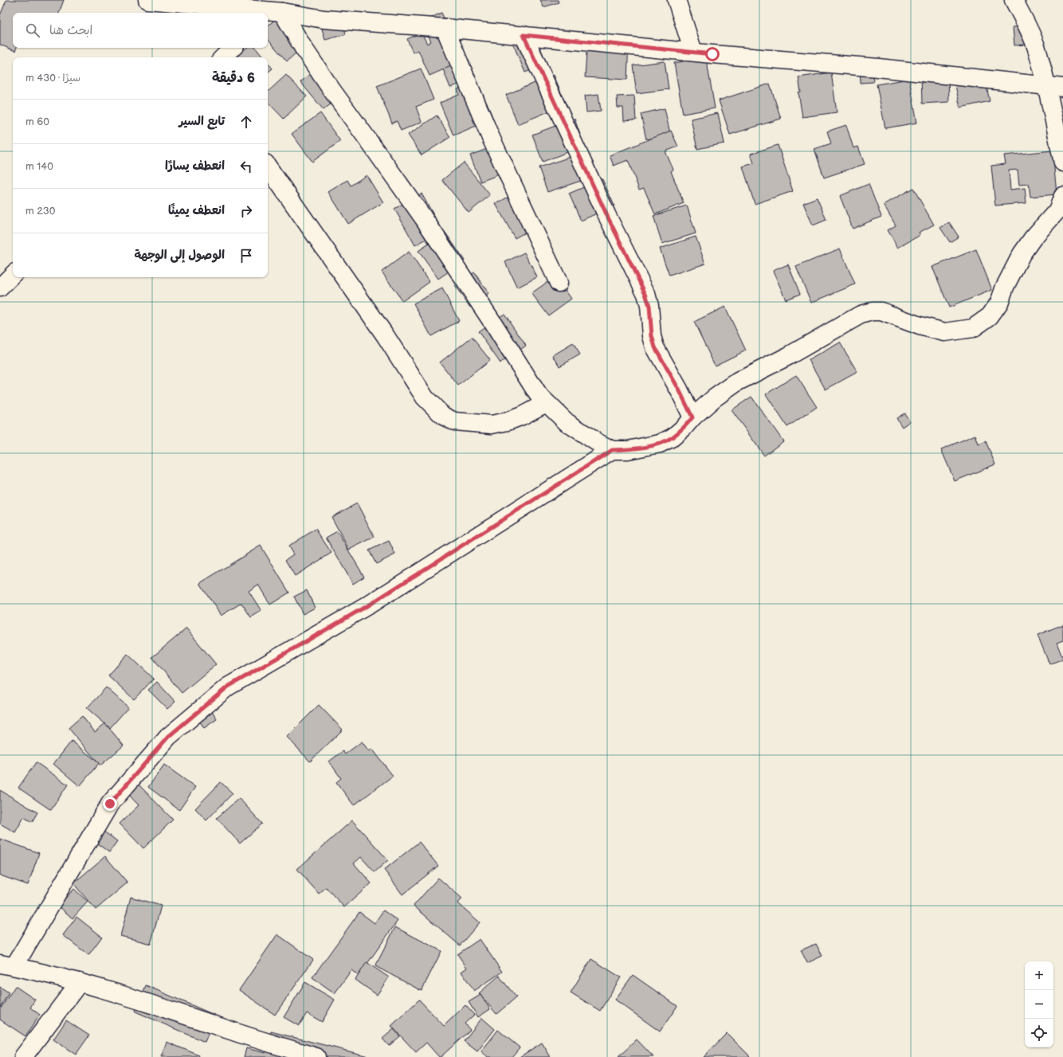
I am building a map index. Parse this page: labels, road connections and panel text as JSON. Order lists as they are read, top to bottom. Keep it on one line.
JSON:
{"page":{"search":"ابحث هنا","heading":["6 دقيقة","سيرًا · 430 m"],"list":[["تابع السير","60 m"],["انعطف يسارًا","140 m"],["انعطف يمينًا","230 m"],"الوصول إلى الوجهة"],"map_buttons":["+","−"]}}
